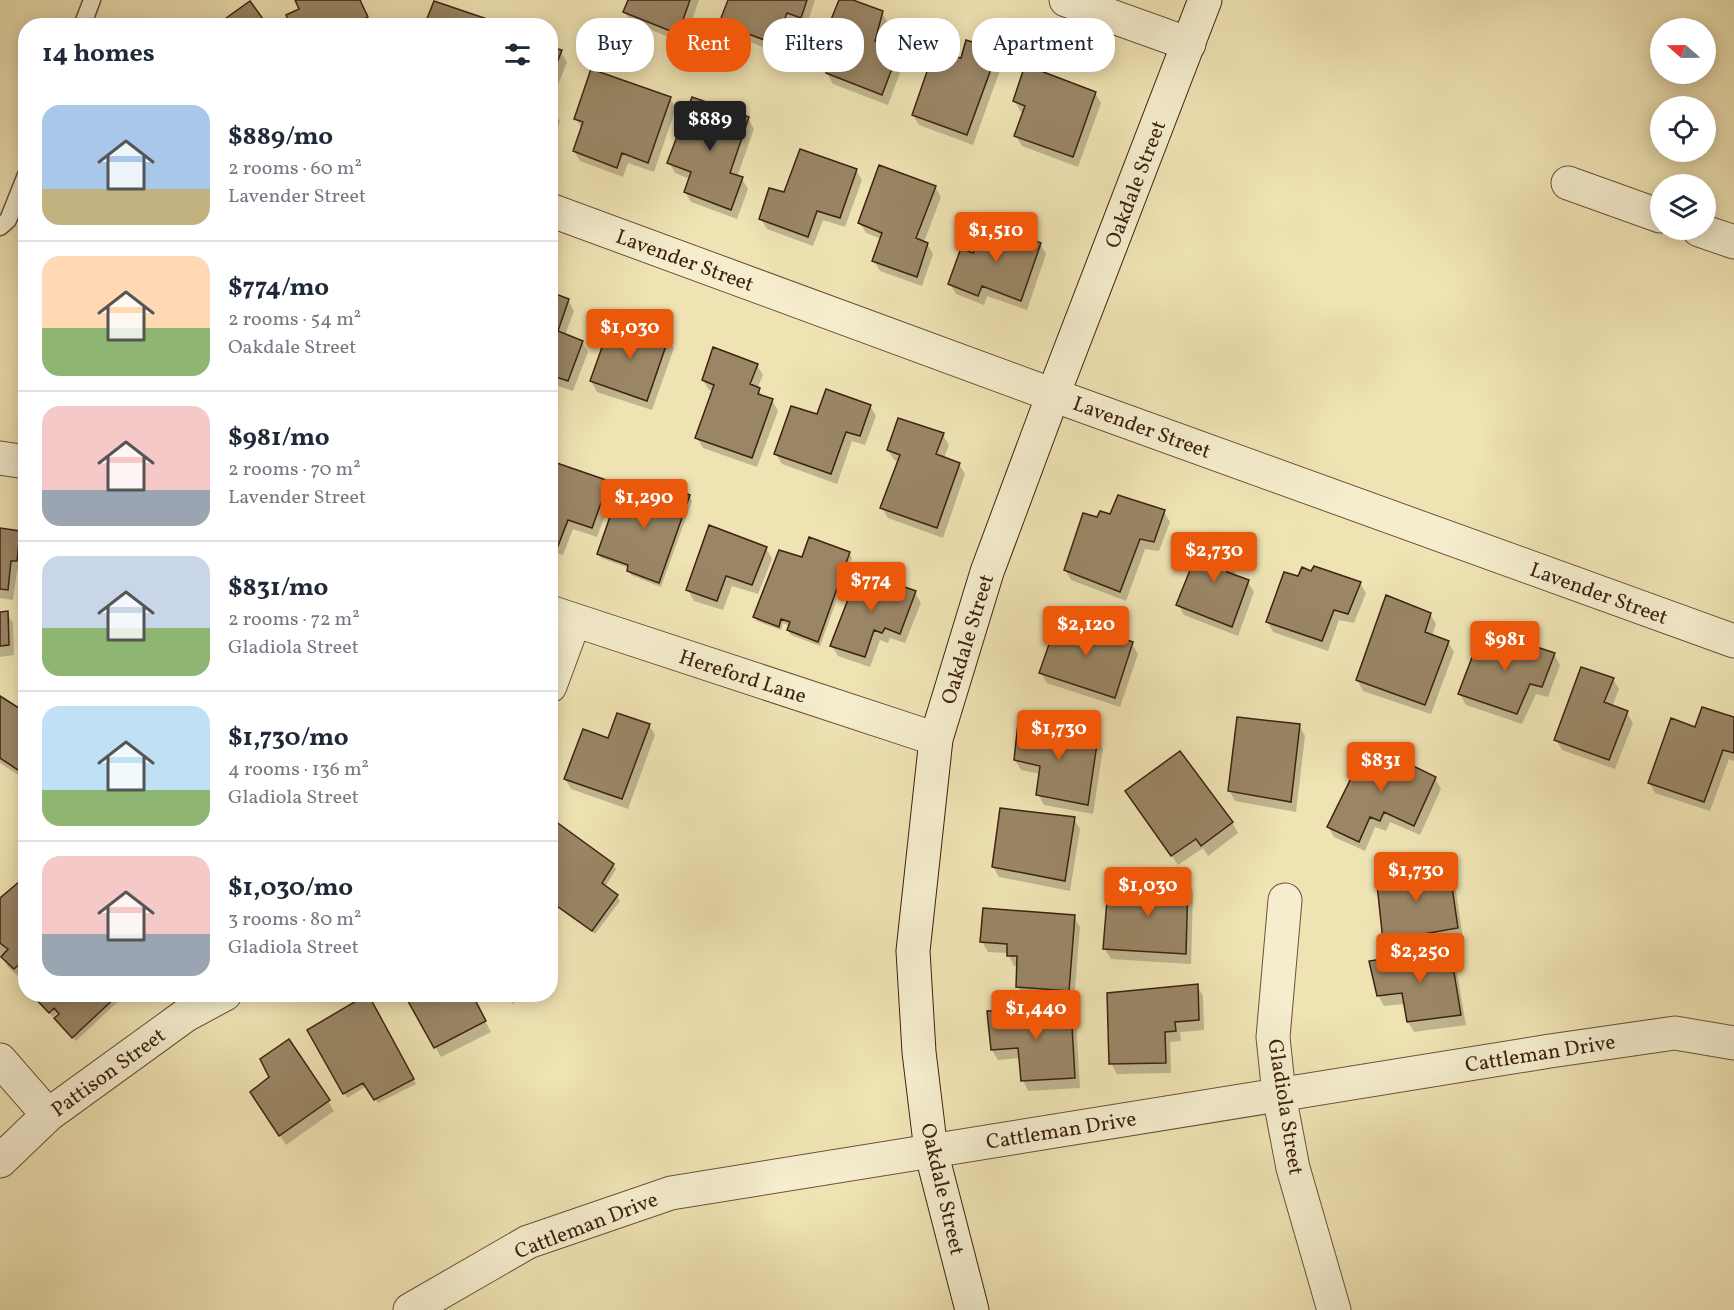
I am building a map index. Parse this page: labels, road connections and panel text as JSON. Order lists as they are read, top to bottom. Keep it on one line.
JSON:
{"streets":{"street":["Oakdale Street","Lavender Street","Hereford Lane","Cattleman Drive","Pattison Street","Gladiola Street"]},"crossings":[["Oakdale Street","Lavender Street"],["Oakdale Street","Hereford Lane"],["Oakdale Street","Cattleman Drive"],["Cattleman Drive","Gladiola Street"]],"north":"left","page":{"chip":["Buy","Rent","Filters","New","Apartment"],"heading":"14 homes","list":[{"name":"$889/mo","note":"2 rooms · 60 m² · Lavender Street"},{"name":"$774/mo","note":"2 rooms · 54 m² · Oakdale Street"},{"name":"$981/mo","note":"2 rooms · 70 m² · Lavender Street"},{"name":"$831/mo","note":"2 rooms · 72 m² · Gladiola Street"},{"name":"$1,730/mo","note":"4 rooms · 136 m² · Gladiola Street"},{"name":"$1,030/mo","note":"3 rooms · 80 m² · Gladiola Street"}],"price":["$889","$1,510","$1,030","$1,290","$2,730","$774","$2,120","$981","$1,730","$831","$1,730","$1,030","$2,250","$1,440"]}}
